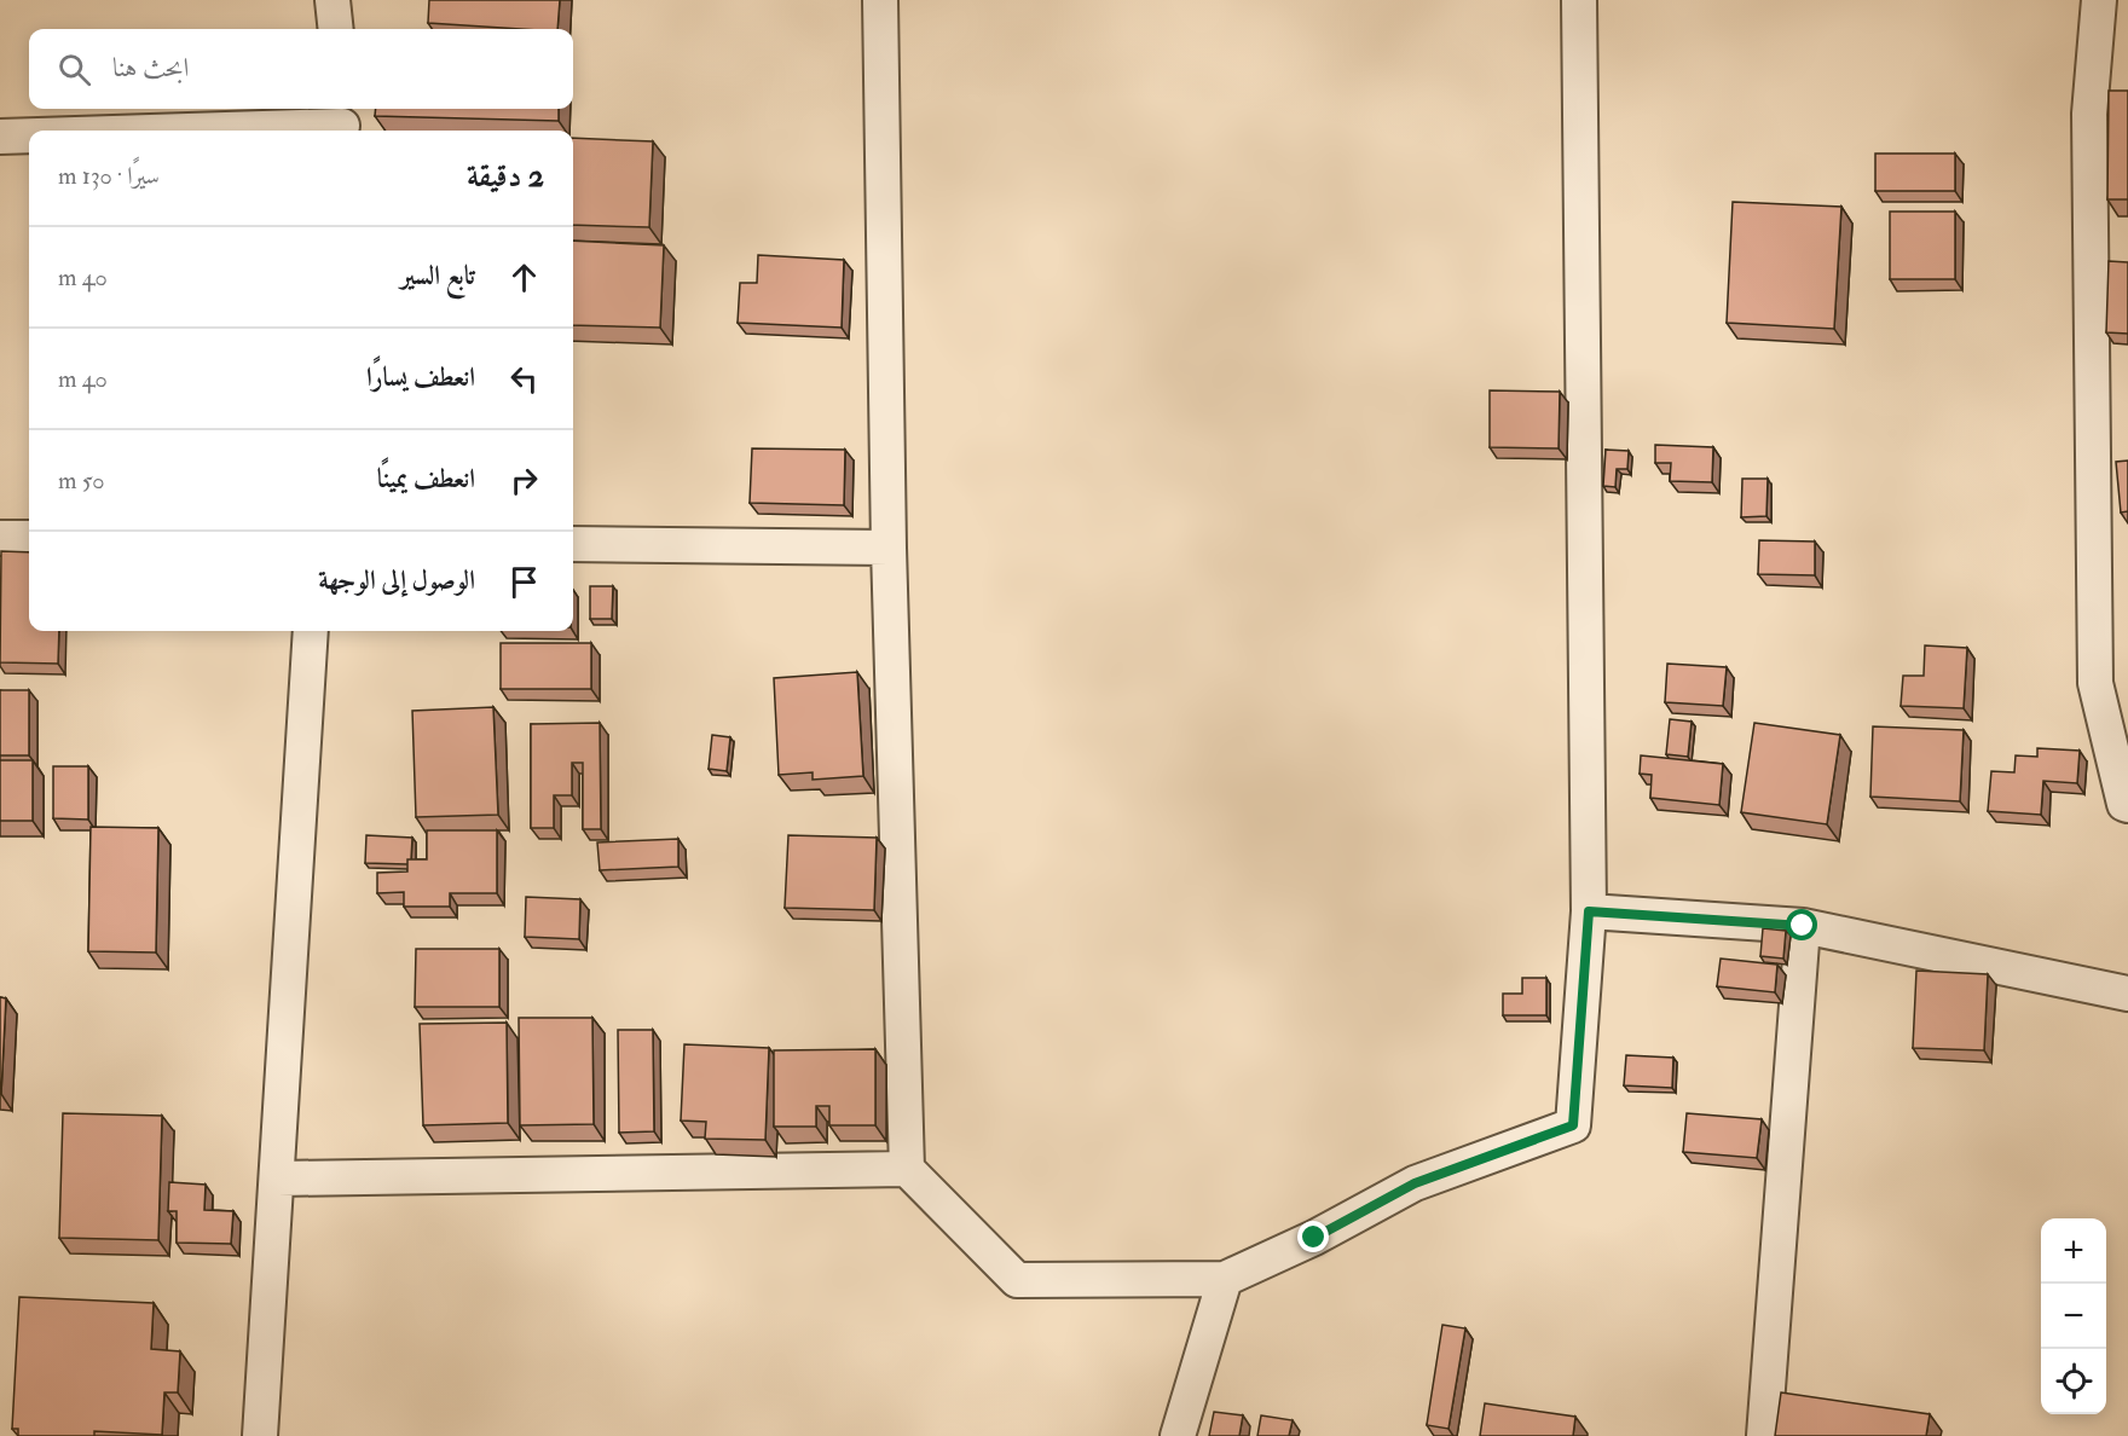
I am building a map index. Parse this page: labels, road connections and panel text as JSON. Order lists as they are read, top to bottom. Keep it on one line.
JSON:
{"page":{"search":"ابحث هنا","heading":["2 دقيقة","سيرًا · 130 m"],"list":[["تابع السير","40 m"],["انعطف يسارًا","40 m"],["انعطف يمينًا","50 m"],"الوصول إلى الوجهة"],"map_buttons":["+","−"]}}
